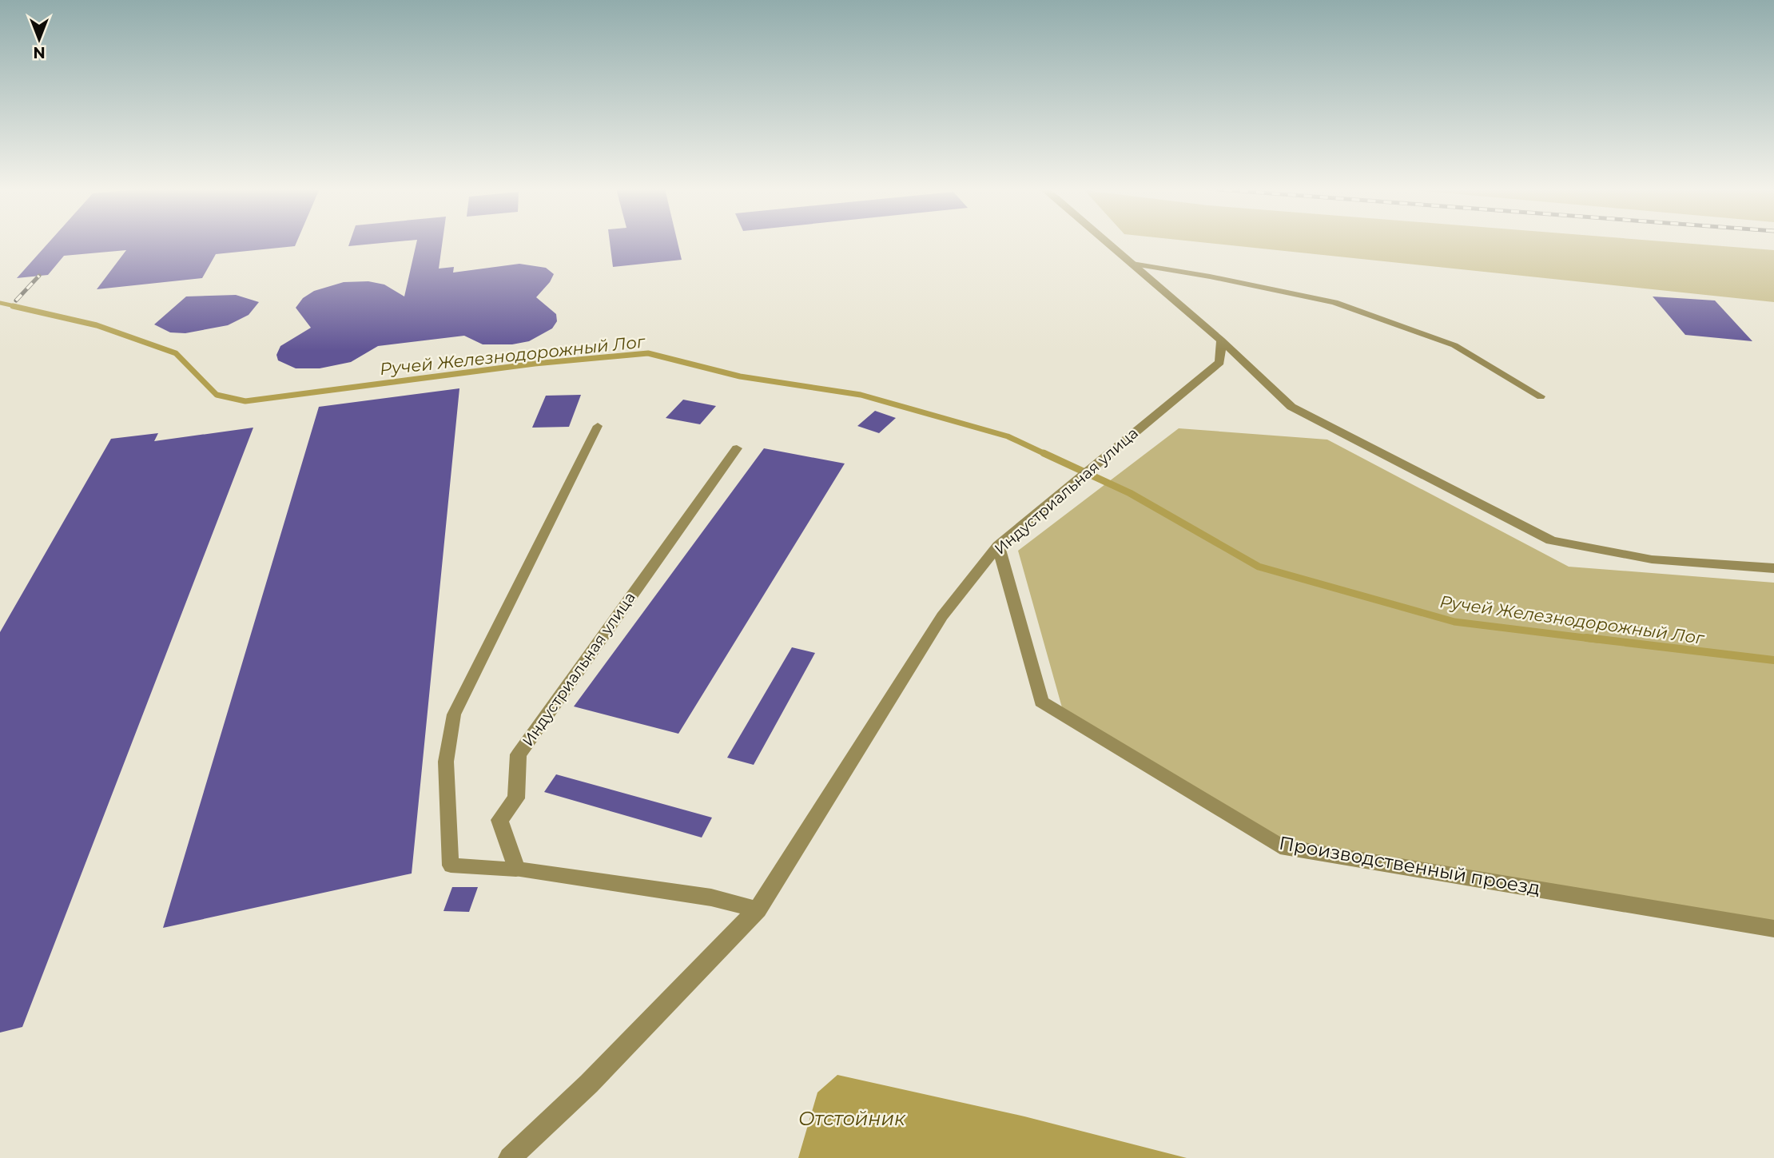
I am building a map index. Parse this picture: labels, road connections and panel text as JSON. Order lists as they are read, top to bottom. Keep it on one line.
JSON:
{"streets":{"street":["Индустриальная улица","Производственный проезд"]},"crossings":[["Индустриальная улица","Производственный проезд"]],"water":["Ручей Железнодорожный Лог","Отстойник"],"north":"bottom"}
